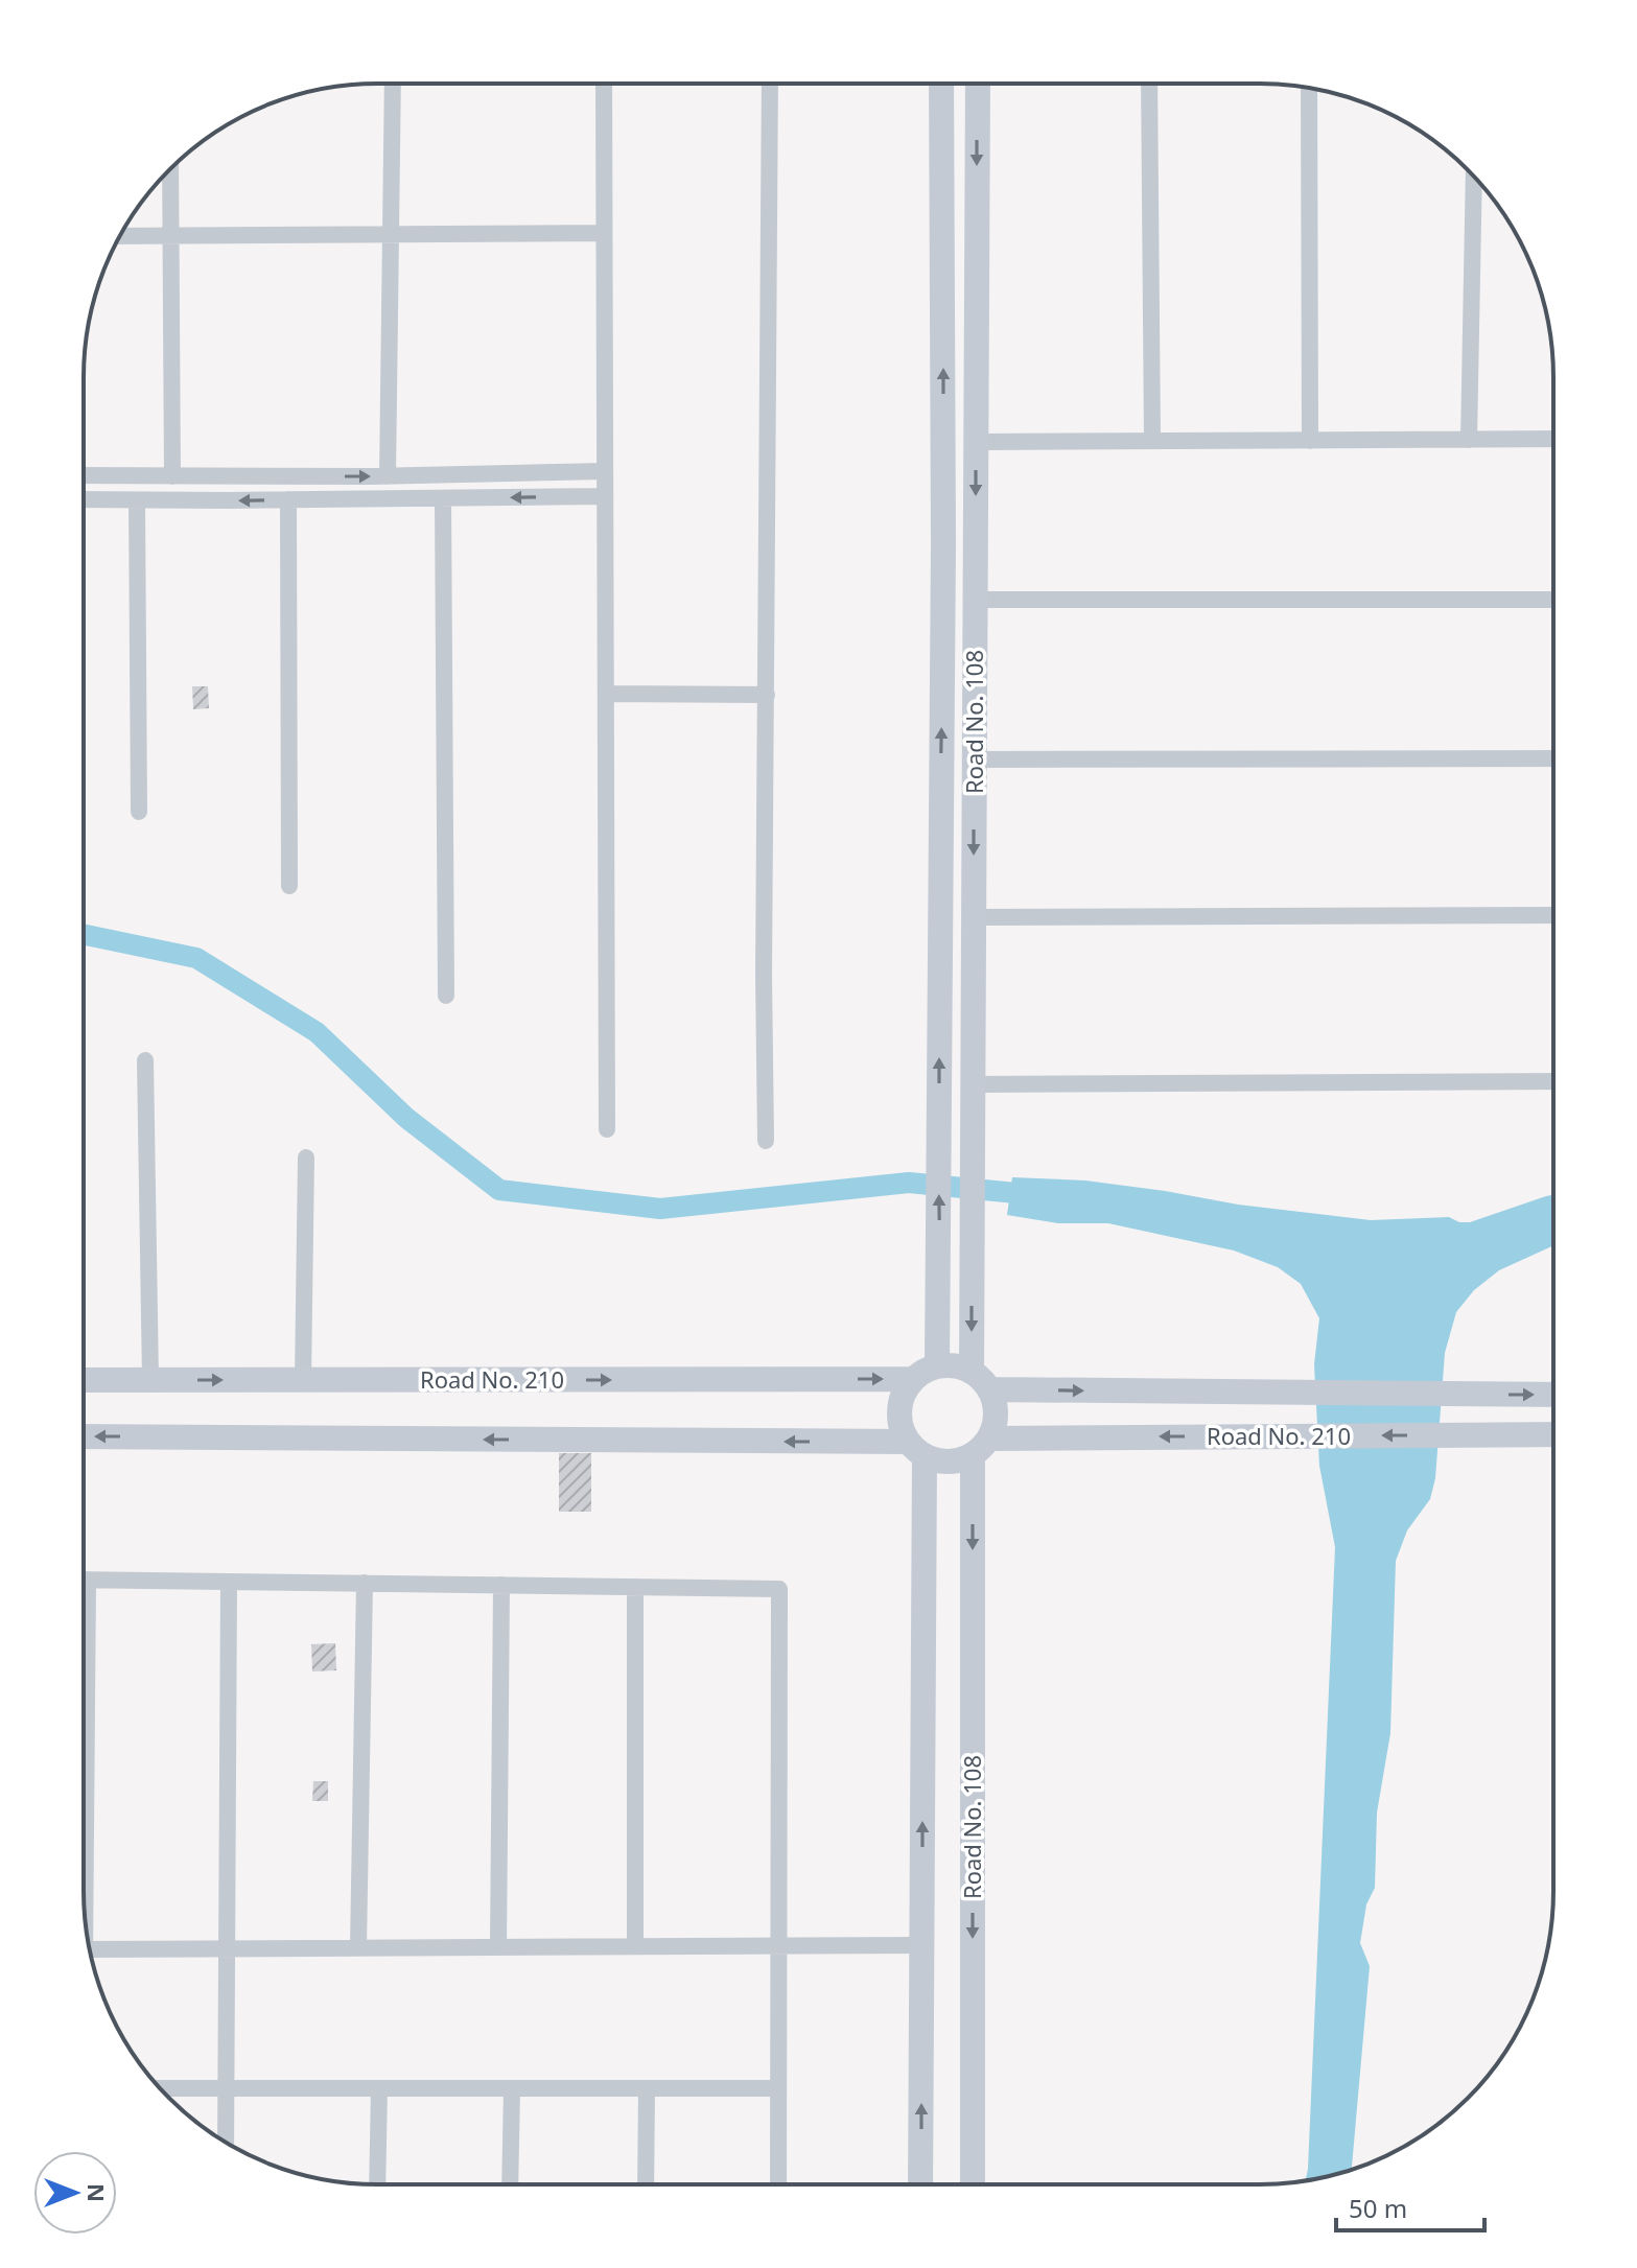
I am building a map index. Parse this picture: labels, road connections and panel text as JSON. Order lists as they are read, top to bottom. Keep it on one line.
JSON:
{"streets":{"street":["Road No. 108","Road No. 210"]},"crossings":[["Road No. 108","Road No. 210"]],"scale_bar":"50 m","north":"right"}
